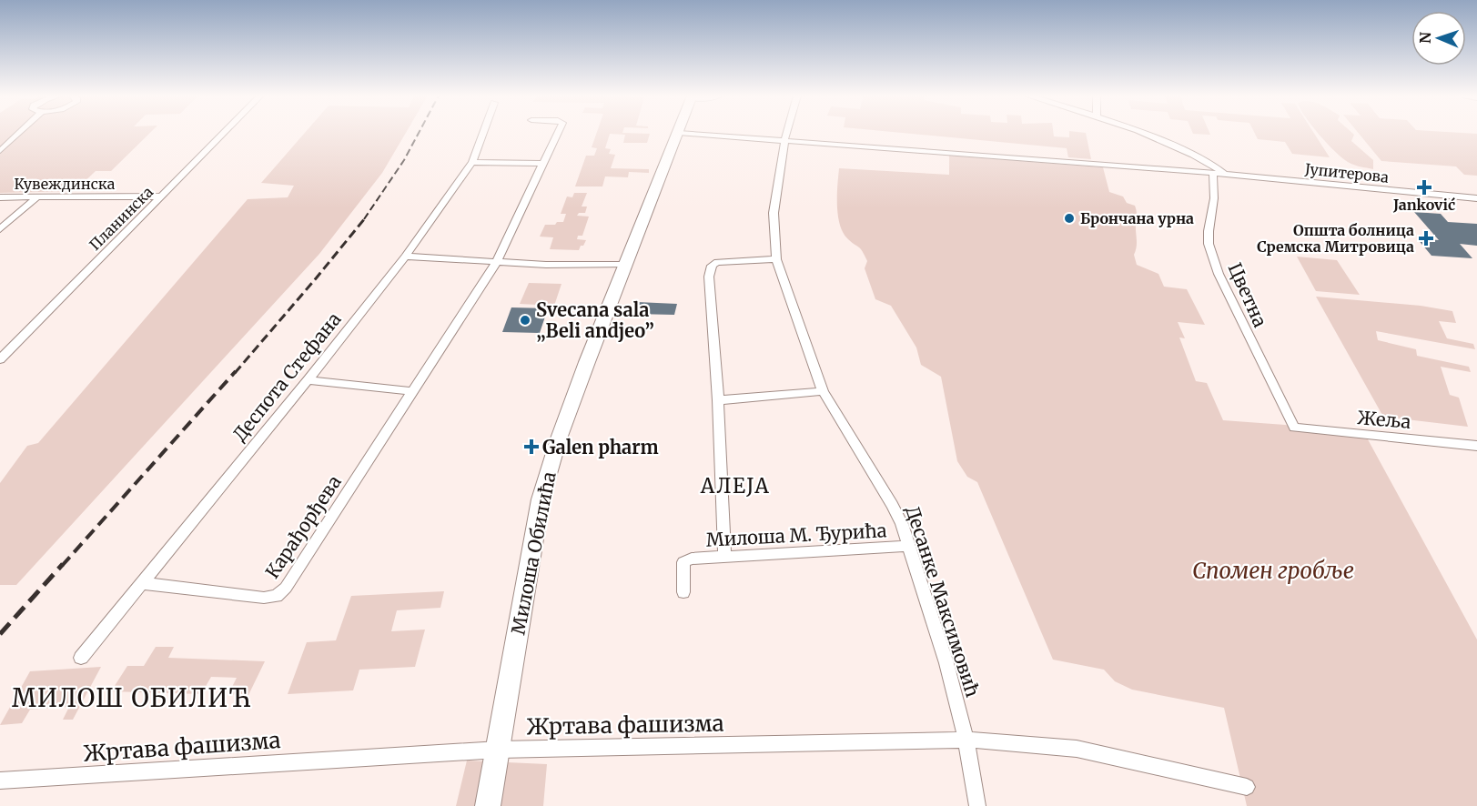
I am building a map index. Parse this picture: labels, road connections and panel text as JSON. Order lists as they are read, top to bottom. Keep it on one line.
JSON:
{"streets":{"street":["Јупитерова","Кувеждинска","Планинска","Цветна","Деспота Стефана","Жеља","Карађорђева","Милоша М. Ђурића","Милоша Обилића","Десанке Максимовић","Жртава фашизма"]},"crossings":[["Јупитерова","Цветна"],["Јупитерова","Десанке Максимовић"],["Кувеждинска","Планинска"],["Цветна","Жеља"],["Деспота Стефана","Карађорђева"],["Милоша М. Ђурића","Десанке Максимовић"],["Милоша Обилића","Жртава фашизма"],["Десанке Максимовић","Жртава фашизма"]],"districts":["АЛЕЈА","МИЛОШ ОБИЛИЋ"],"parks":["Спомен гробље"],"places":{"health":["Janković","Општа болница Сремска Митровица","Galen pharm"],"other":["Брончана урна","Svecana sala „Beli andjeo”"]},"north":"left"}
